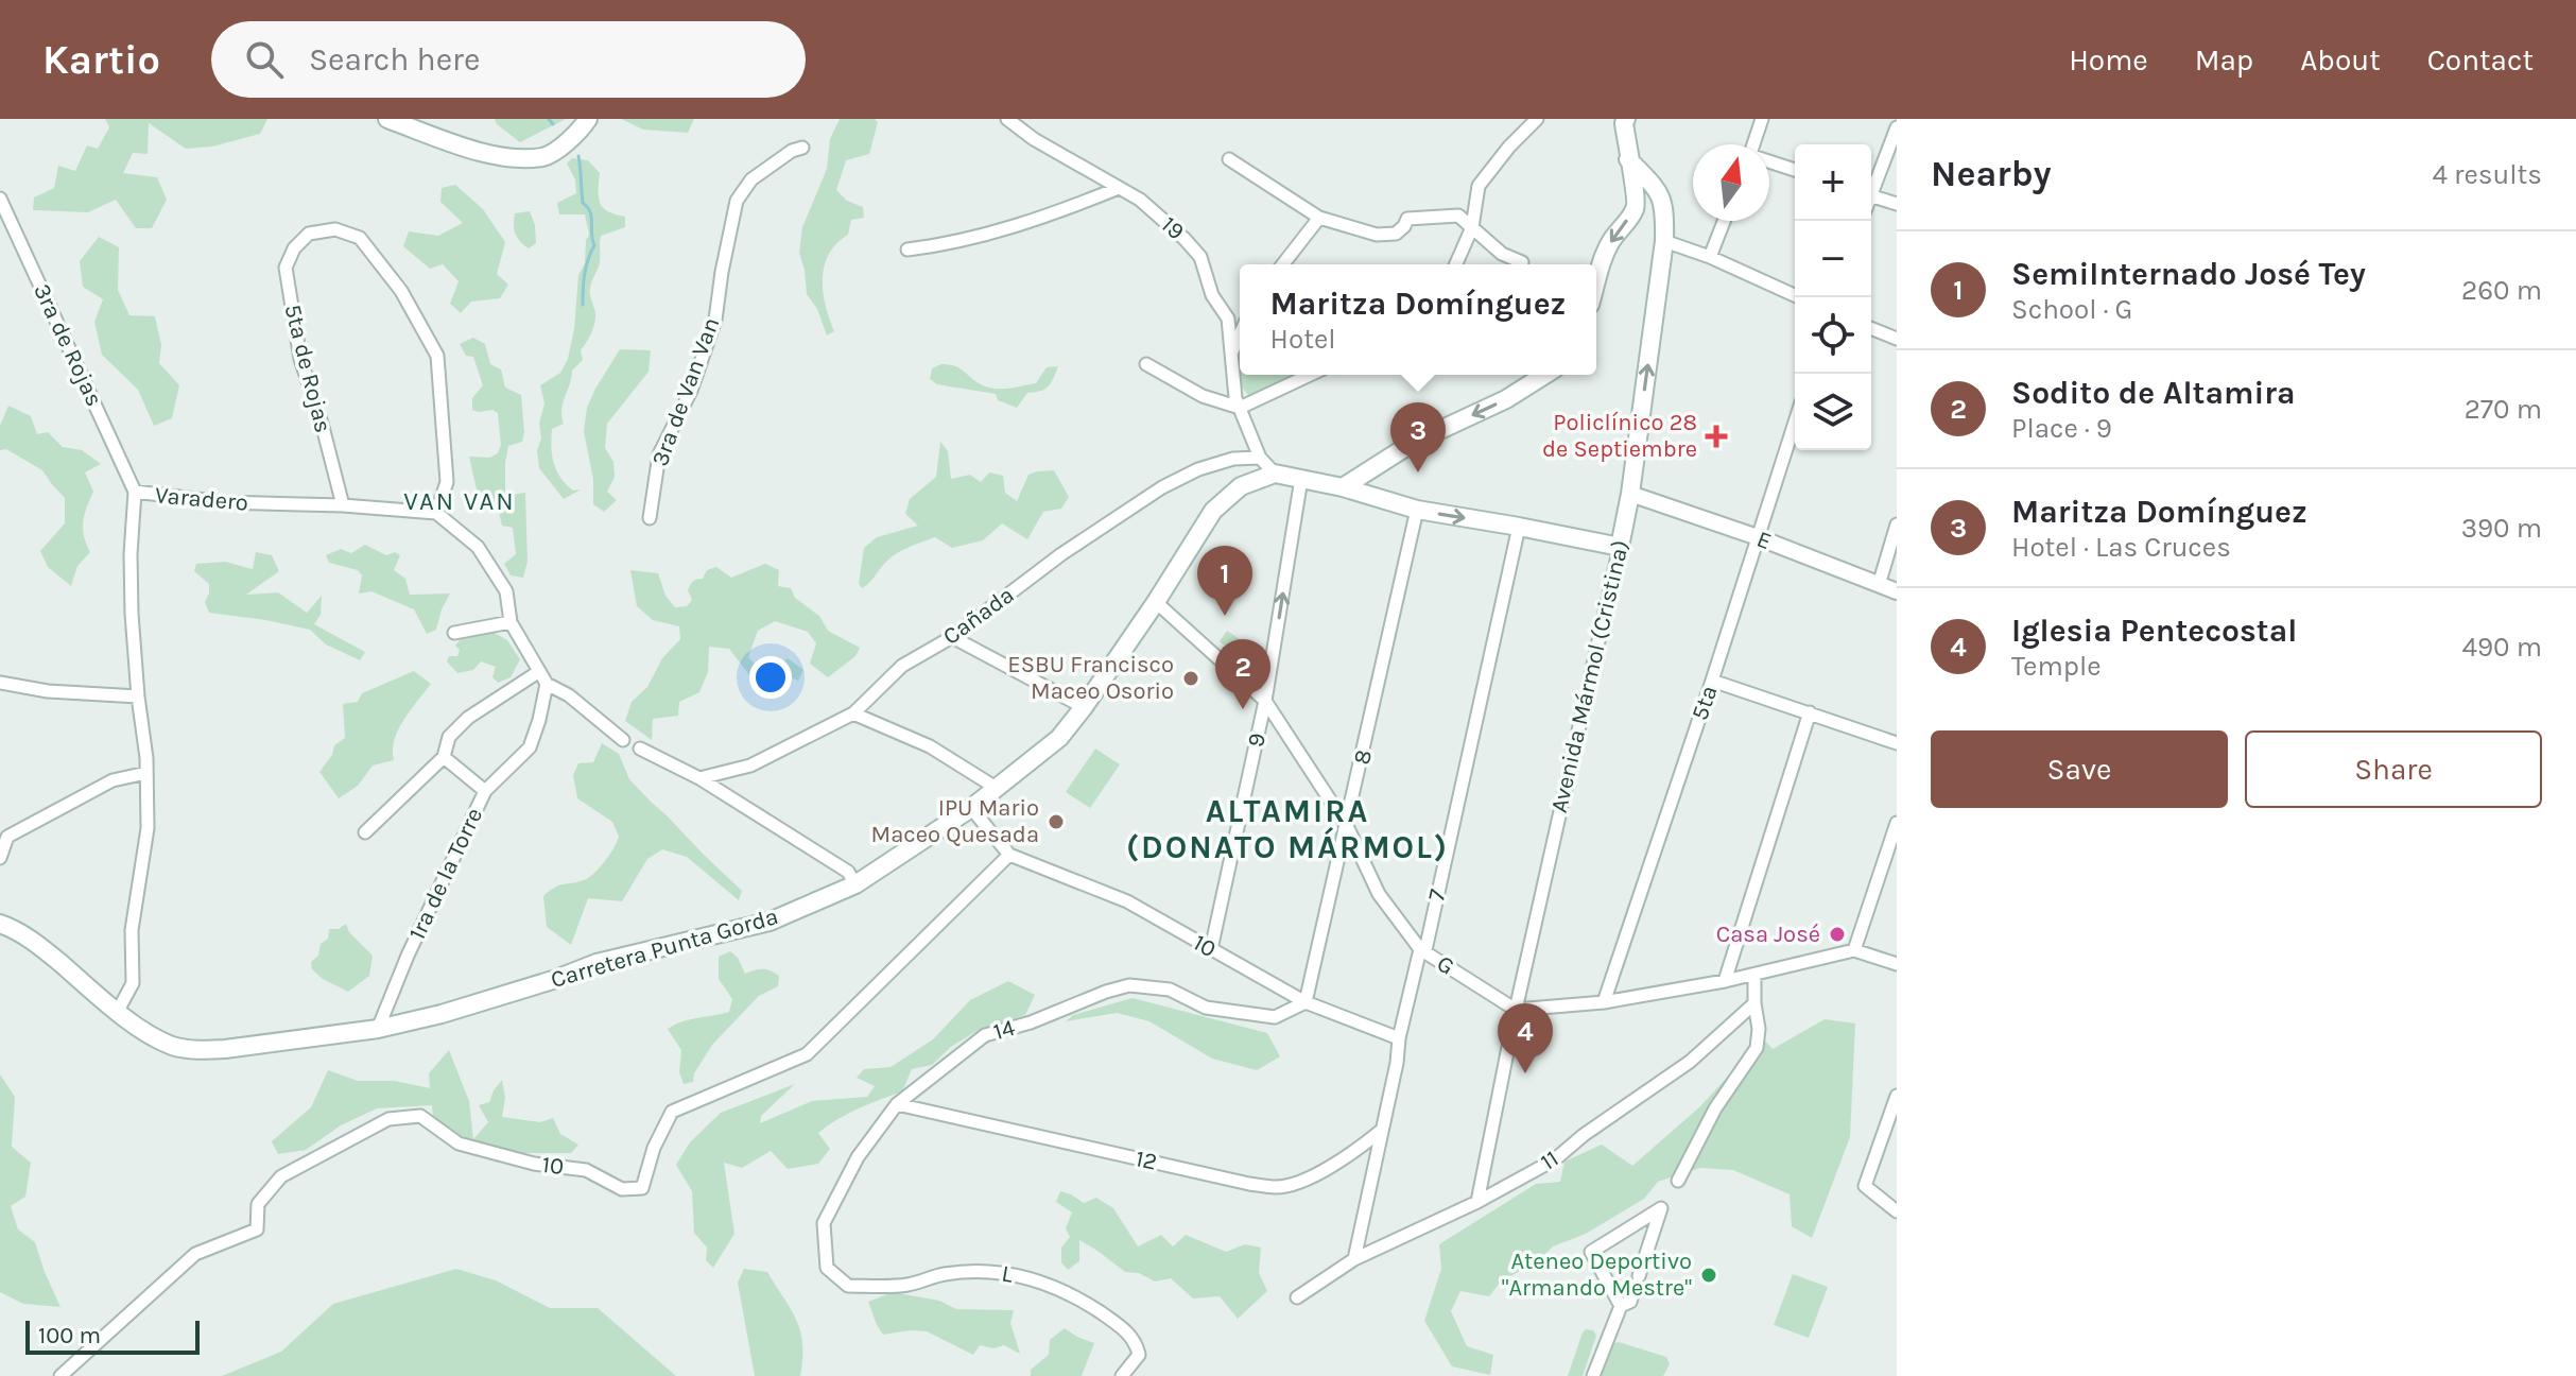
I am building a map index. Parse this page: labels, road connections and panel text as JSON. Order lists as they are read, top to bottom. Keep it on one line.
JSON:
{"streets":{"main road":["Avenida Mármol (Cristina)","Carretera Punta Gorda"],"street":["19","3ra de Rojas","5ta de Rojas","3ra de Van Van","Varadero","E","Cañada","5ta","9","8","1ra de la Torre","7","10","G","14","12","11","L"]},"crossings":[["3ra de Rojas","Varadero"],["5ta de Rojas","Varadero"],["Varadero","Carretera Punta Gorda"],["E","Avenida Mármol (Cristina)"],["E","5ta"],["Avenida Mármol (Cristina)","G"],["Avenida Mármol (Cristina)","11"],["9","10"],["9","G"],["8","10"],["8","G"],["8","14"],["1ra de la Torre","Carretera Punta Gorda"],["7","10"],["7","G"],["7","12"],["7","11"],["10","Carretera Punta Gorda"],["10","14"],["Carretera Punta Gorda","G"],["14","12"],["14","L"]],"one_way":["9"],"districts":["VAN VAN","ALTAMIRA (DONATO MÁRMOL)"],"places":{"health":["Policlínico 28 de Septiembre"],"other":["ESBU Francisco Maceo Osorio","IPU Mario Maceo Quesada","Casa José","Ateneo Deportivo \"Armando Mestre\""]},"scale_bar":"100 m","north":"top","page":{"header":"Kartio","search":"Search here","nav":["Home","Map","About","Contact"],"heading":["Nearby","4 results"],"map_buttons":["+","−"],"list":[{"mark":"1","name":"SemiInternado José Tey","note":"School · G","value":"260 m"},{"mark":"2","name":"Sodito de Altamira","note":"Place · 9","value":"270 m"},{"mark":"3","name":"Maritza Domínguez","note":"Hotel · Las Cruces","value":"390 m"},{"mark":"4","name":"Iglesia Pentecostal","note":"Temple","value":"490 m"}],"popup":["Maritza Domínguez","Hotel"],"pins":["3","1","2","4"],"buttons":["Save","Share"],"scale":"100 m"}}
